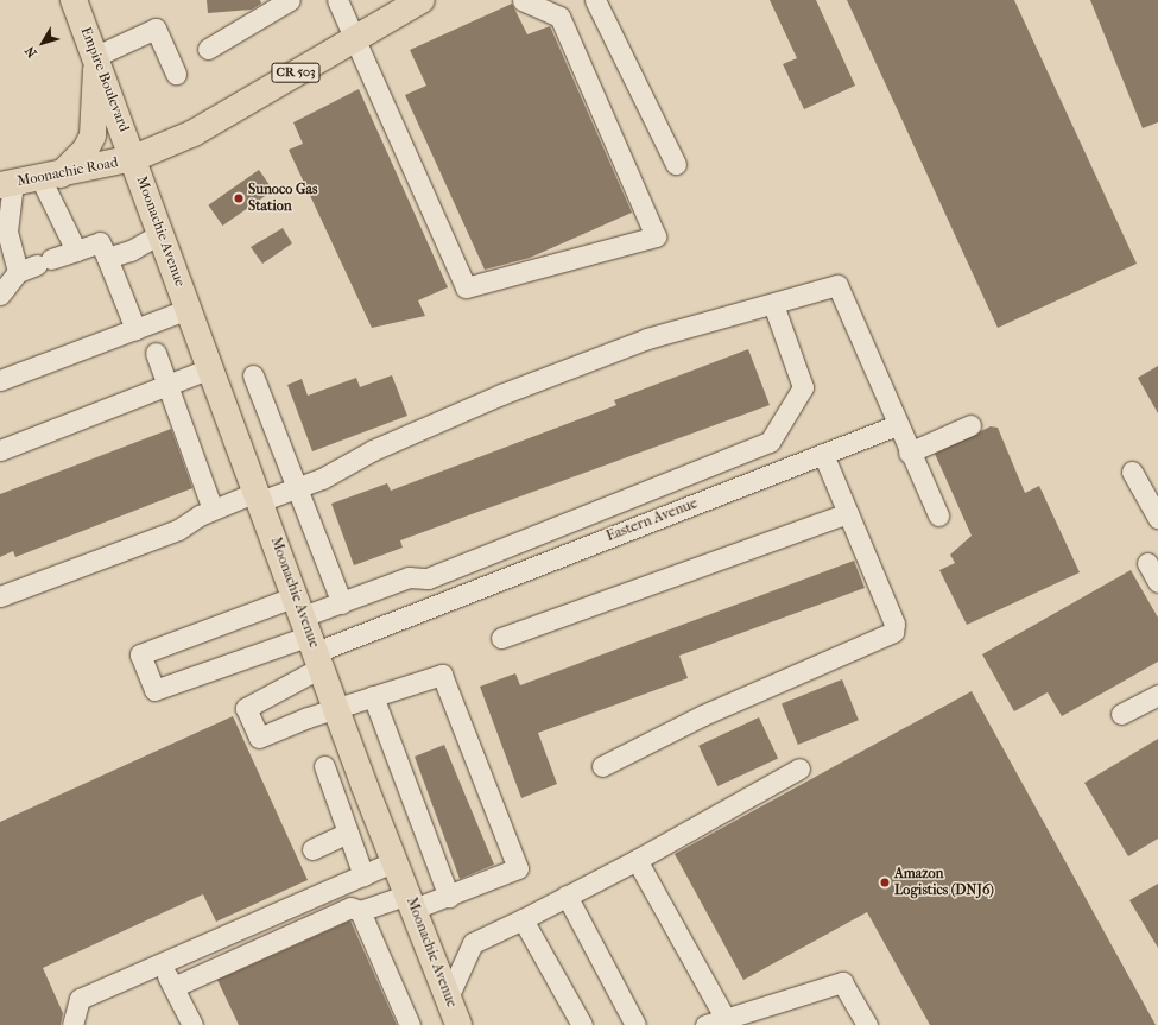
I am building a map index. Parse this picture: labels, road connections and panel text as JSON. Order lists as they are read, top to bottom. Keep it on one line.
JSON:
{"streets":{"main road":["CR 503","Empire Boulevard","Moonachie Road","Moonachie Avenue"],"street":["Eastern Avenue"]},"crossings":[["CR 503","Empire Boulevard"],["CR 503","Moonachie Road"],["CR 503","Moonachie Avenue"],["Empire Boulevard","Moonachie Road"],["Empire Boulevard","Moonachie Avenue"],["Moonachie Road","Moonachie Avenue"],["Moonachie Avenue","Eastern Avenue"]],"places":["Sunoco Gas Station","Amazon Logistics (DNJ6)"],"north":"bottom left"}
